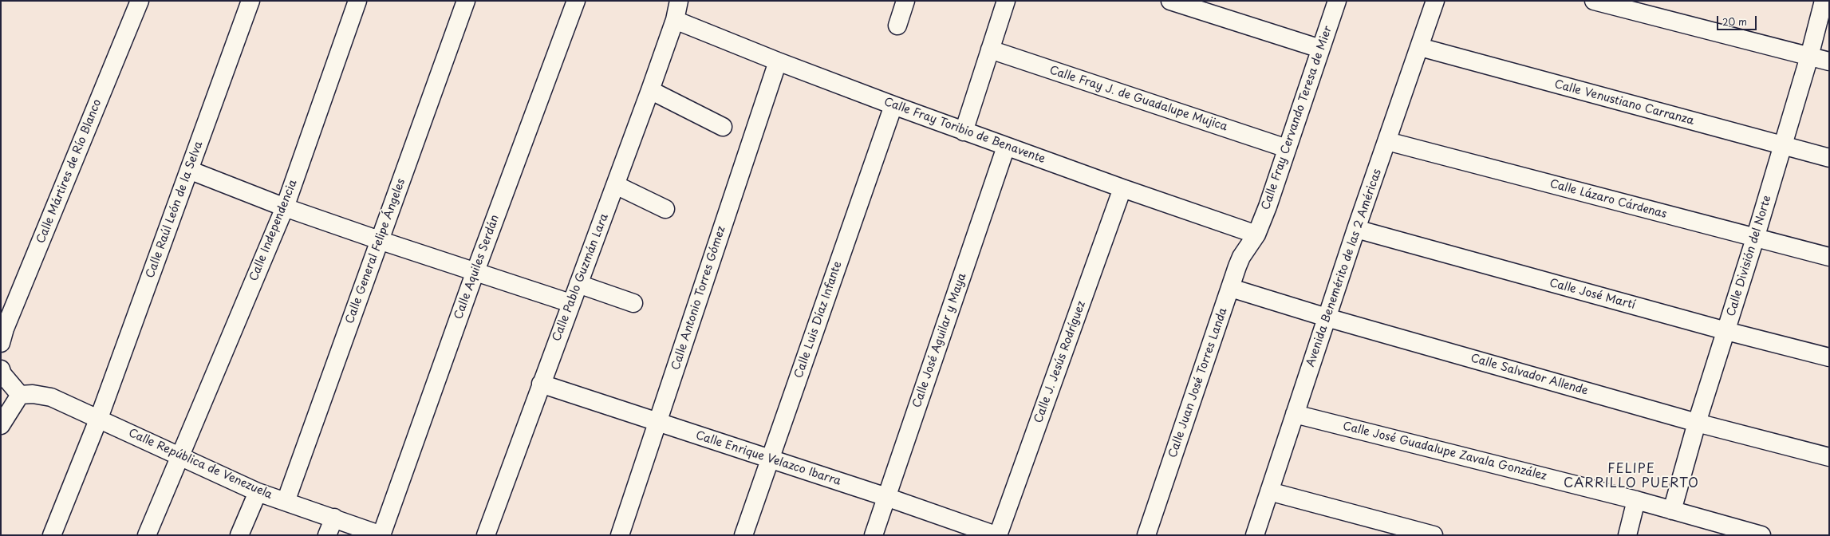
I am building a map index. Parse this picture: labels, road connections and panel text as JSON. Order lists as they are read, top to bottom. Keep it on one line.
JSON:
{"streets":{"street":["Calle Fray J. de Guadalupe Mujica","Calle Venustiano Carranza","Calle Fray Cervando Teresa de Mier","Calle Fray Toribio de Benavente","Calle Mártires de Río Blanco","Calle Lázaro Cárdenas","Calle Raúl León de la Selva","Calle Independencia","Calle General Felipe Ángeles","Calle División del Norte","Calle Aquiles Serdán","Avenida Benemérito de las 2 Américas","Calle Pablo Guzmán Lara","Calle José Martí","Calle Antonio Torres Gómez","Calle Luis Díaz Infante","Calle José Aguilar y Maya","Calle J. Jesús Rodríguez","Calle Salvador Allende","Calle Juan José Torres Landa","Calle José Guadalupe Zavala González","Calle Enrique Velazco Ibarra","Calle República de Venezuela"]},"crossings":[["Calle Fray J. de Guadalupe Mujica","Calle Fray Cervando Teresa de Mier"],["Calle Venustiano Carranza","Calle División del Norte"],["Calle Venustiano Carranza","Avenida Benemérito de las 2 Américas"],["Calle Fray Cervando Teresa de Mier","Calle Fray Toribio de Benavente"],["Calle Fray Cervando Teresa de Mier","Calle Juan José Torres Landa"],["Calle Fray Toribio de Benavente","Calle Pablo Guzmán Lara"],["Calle Fray Toribio de Benavente","Calle Antonio Torres Gómez"],["Calle Fray Toribio de Benavente","Calle Luis Díaz Infante"],["Calle Fray Toribio de Benavente","Calle José Aguilar y Maya"],["Calle Fray Toribio de Benavente","Calle J. Jesús Rodríguez"],["Calle Fray Toribio de Benavente","Calle Juan José Torres Landa"],["Calle Lázaro Cárdenas","Calle División del Norte"],["Calle Lázaro Cárdenas","Avenida Benemérito de las 2 Américas"],["Calle Raúl León de la Selva","Calle República de Venezuela"],["Calle Independencia","Calle República de Venezuela"],["Calle General Felipe Ángeles","Calle República de Venezuela"],["Calle División del Norte","Calle José Martí"],["Calle División del Norte","Calle Salvador Allende"],["Calle División del Norte","Calle José Guadalupe Zavala González"],["Calle Aquiles Serdán","Calle República de Venezuela"],["Avenida Benemérito de las 2 Américas","Calle José Martí"],["Avenida Benemérito de las 2 Américas","Calle Salvador Allende"],["Avenida Benemérito de las 2 Américas","Calle José Guadalupe Zavala González"],["Calle Pablo Guzmán Lara","Calle Enrique Velazco Ibarra"],["Calle Antonio Torres Gómez","Calle Enrique Velazco Ibarra"],["Calle Luis Díaz Infante","Calle Enrique Velazco Ibarra"],["Calle José Aguilar y Maya","Calle Enrique Velazco Ibarra"],["Calle J. Jesús Rodríguez","Calle Enrique Velazco Ibarra"],["Calle Salvador Allende","Calle Juan José Torres Landa"]],"districts":["FELIPE CARRILLO PUERTO"],"scale_bar":"20 m"}
